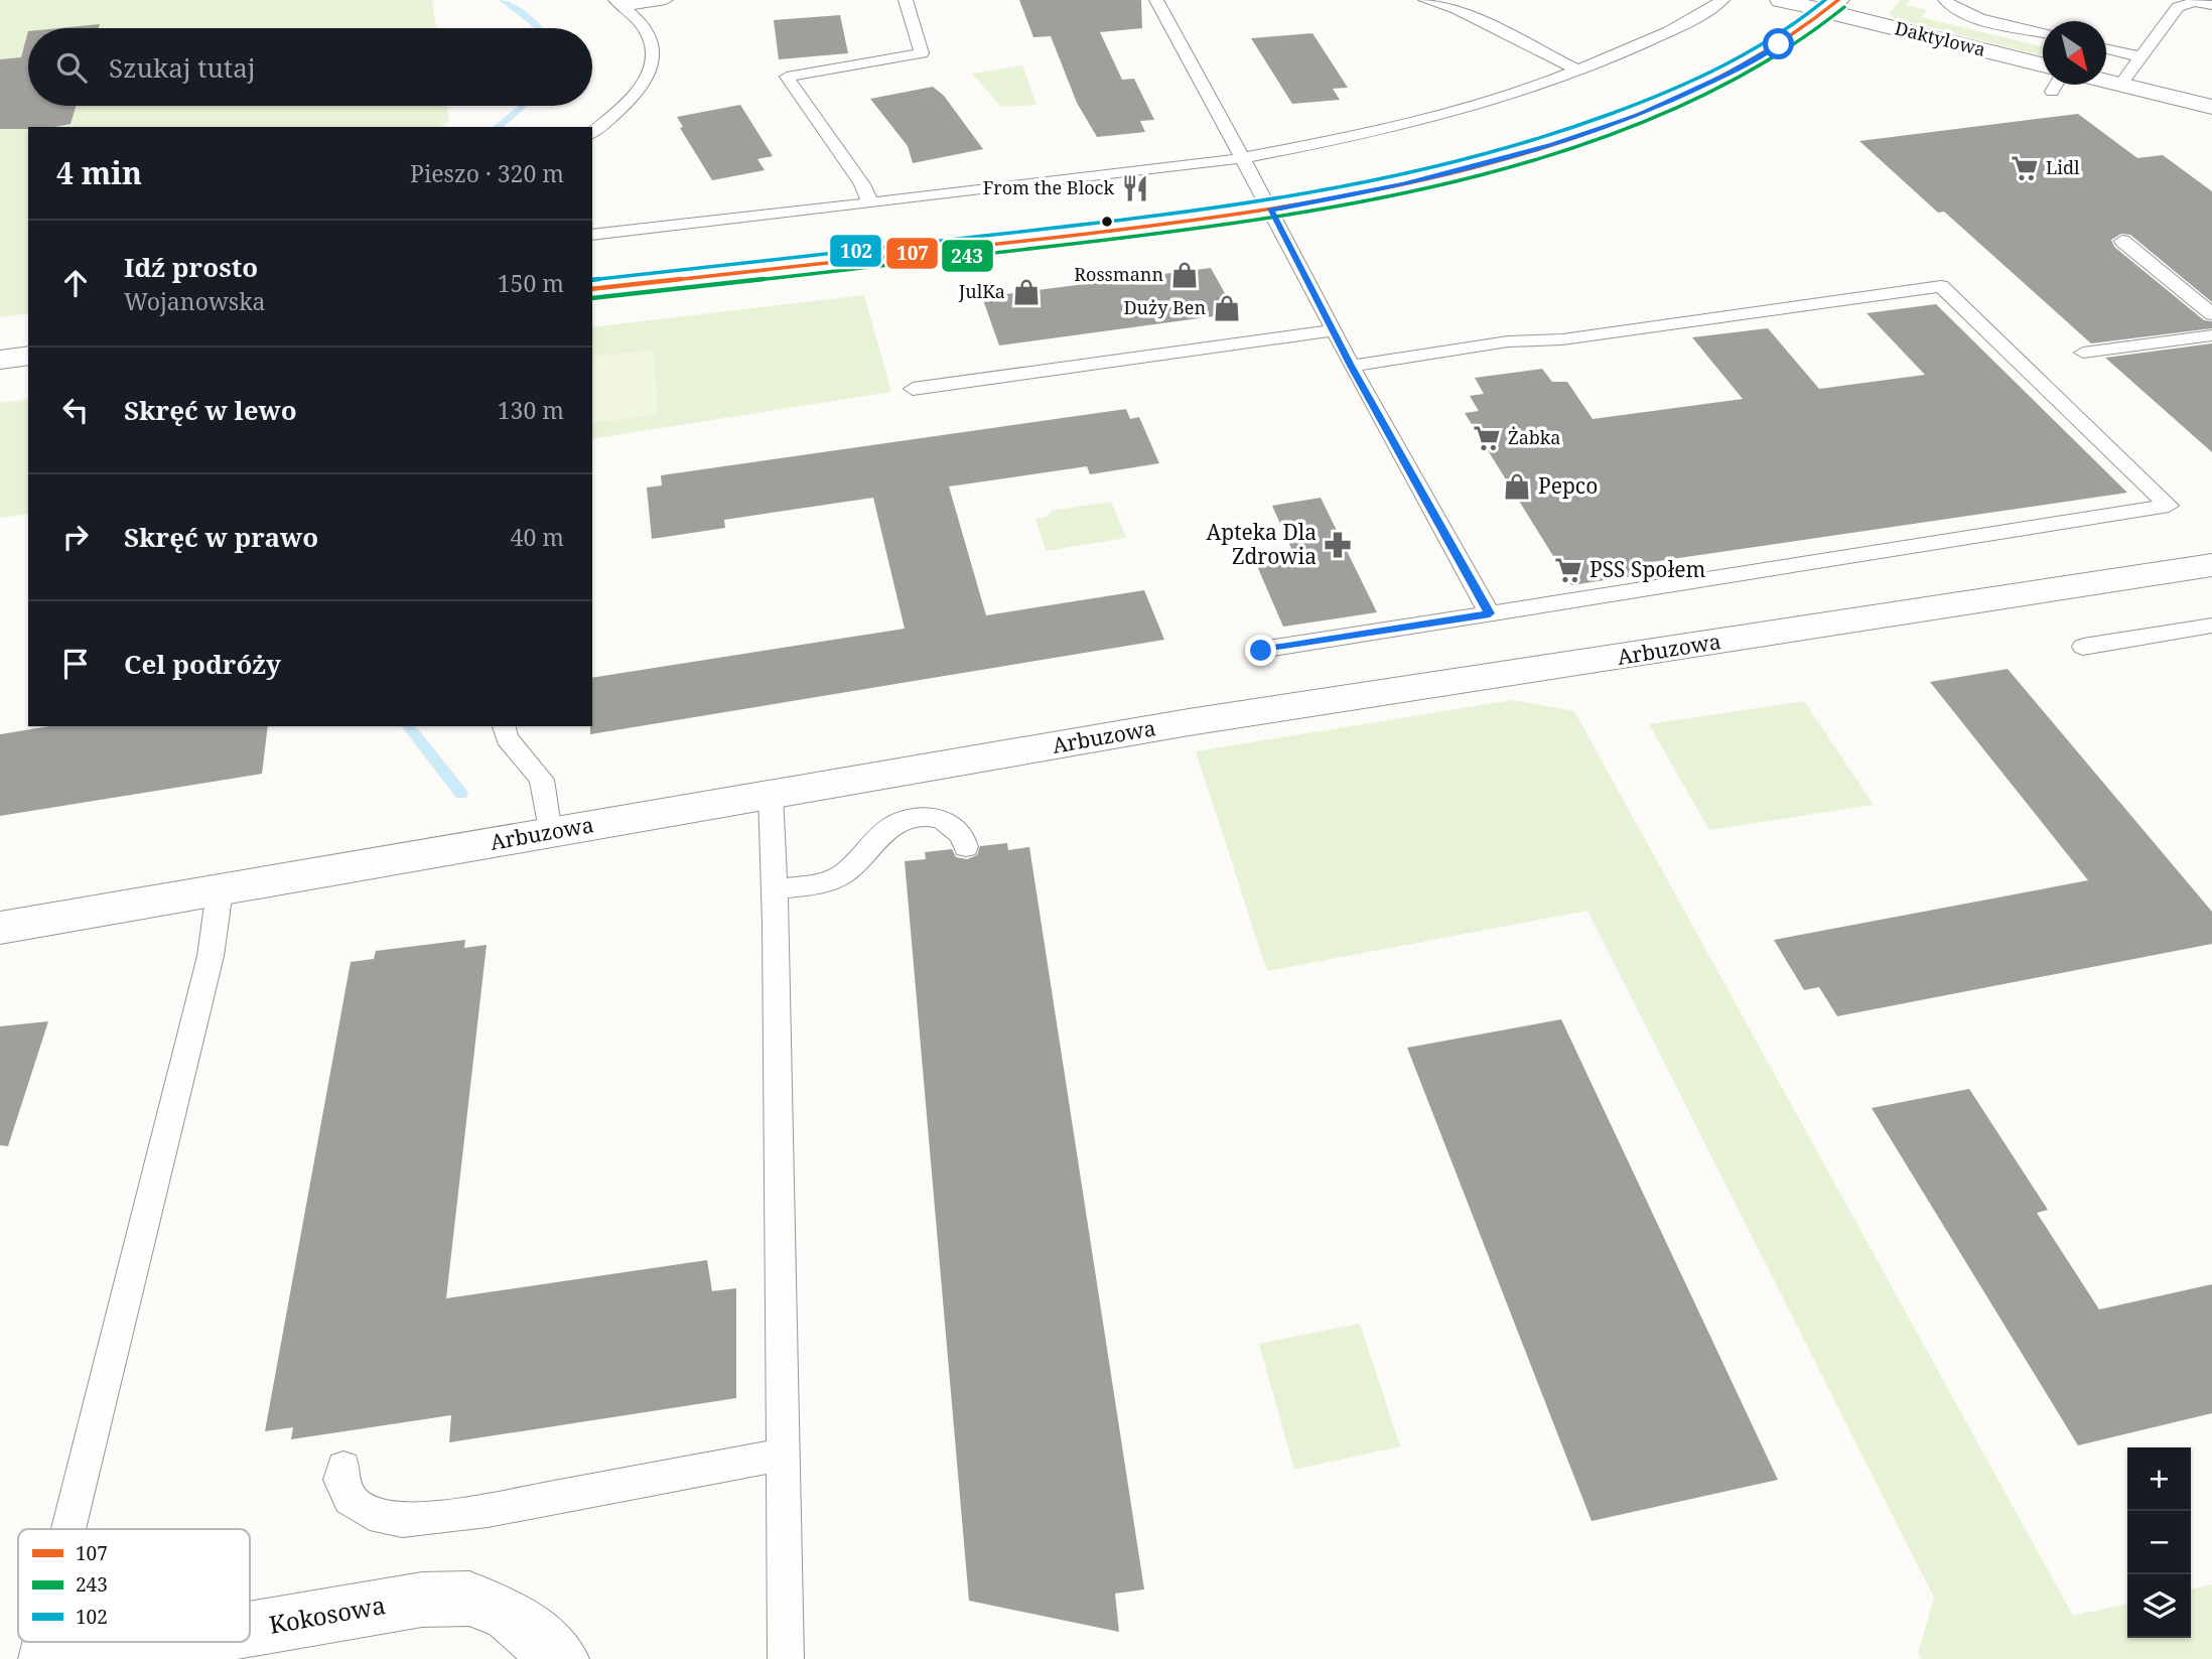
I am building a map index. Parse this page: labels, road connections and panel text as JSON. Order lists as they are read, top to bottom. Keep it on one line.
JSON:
{"streets":{"street":["Daktylowa","Arbuzowa","Kokosowa"]},"places":{"supermarket":["Lidl","Żabka","PSS Społem"],"restaurant":["From the Block"],"shop":["Rossmann","JulKa","Duży Ben","Pepco"],"pharmacy":["Apteka Dla Zdrowia"]},"lines":["transit line 107","transit line 102","transit line 243"],"legend":["107","243","102"],"north":"bottom right","page":{"search":"Szukaj tutaj","heading":["4 min","Pieszo · 320 m"],"list":[["Idź prosto","Wojanowska","150 m"],["Skręć w lewo","130 m"],["Skręć w prawo","40 m"],"Cel podróży"],"map_buttons":["+","−"]}}
